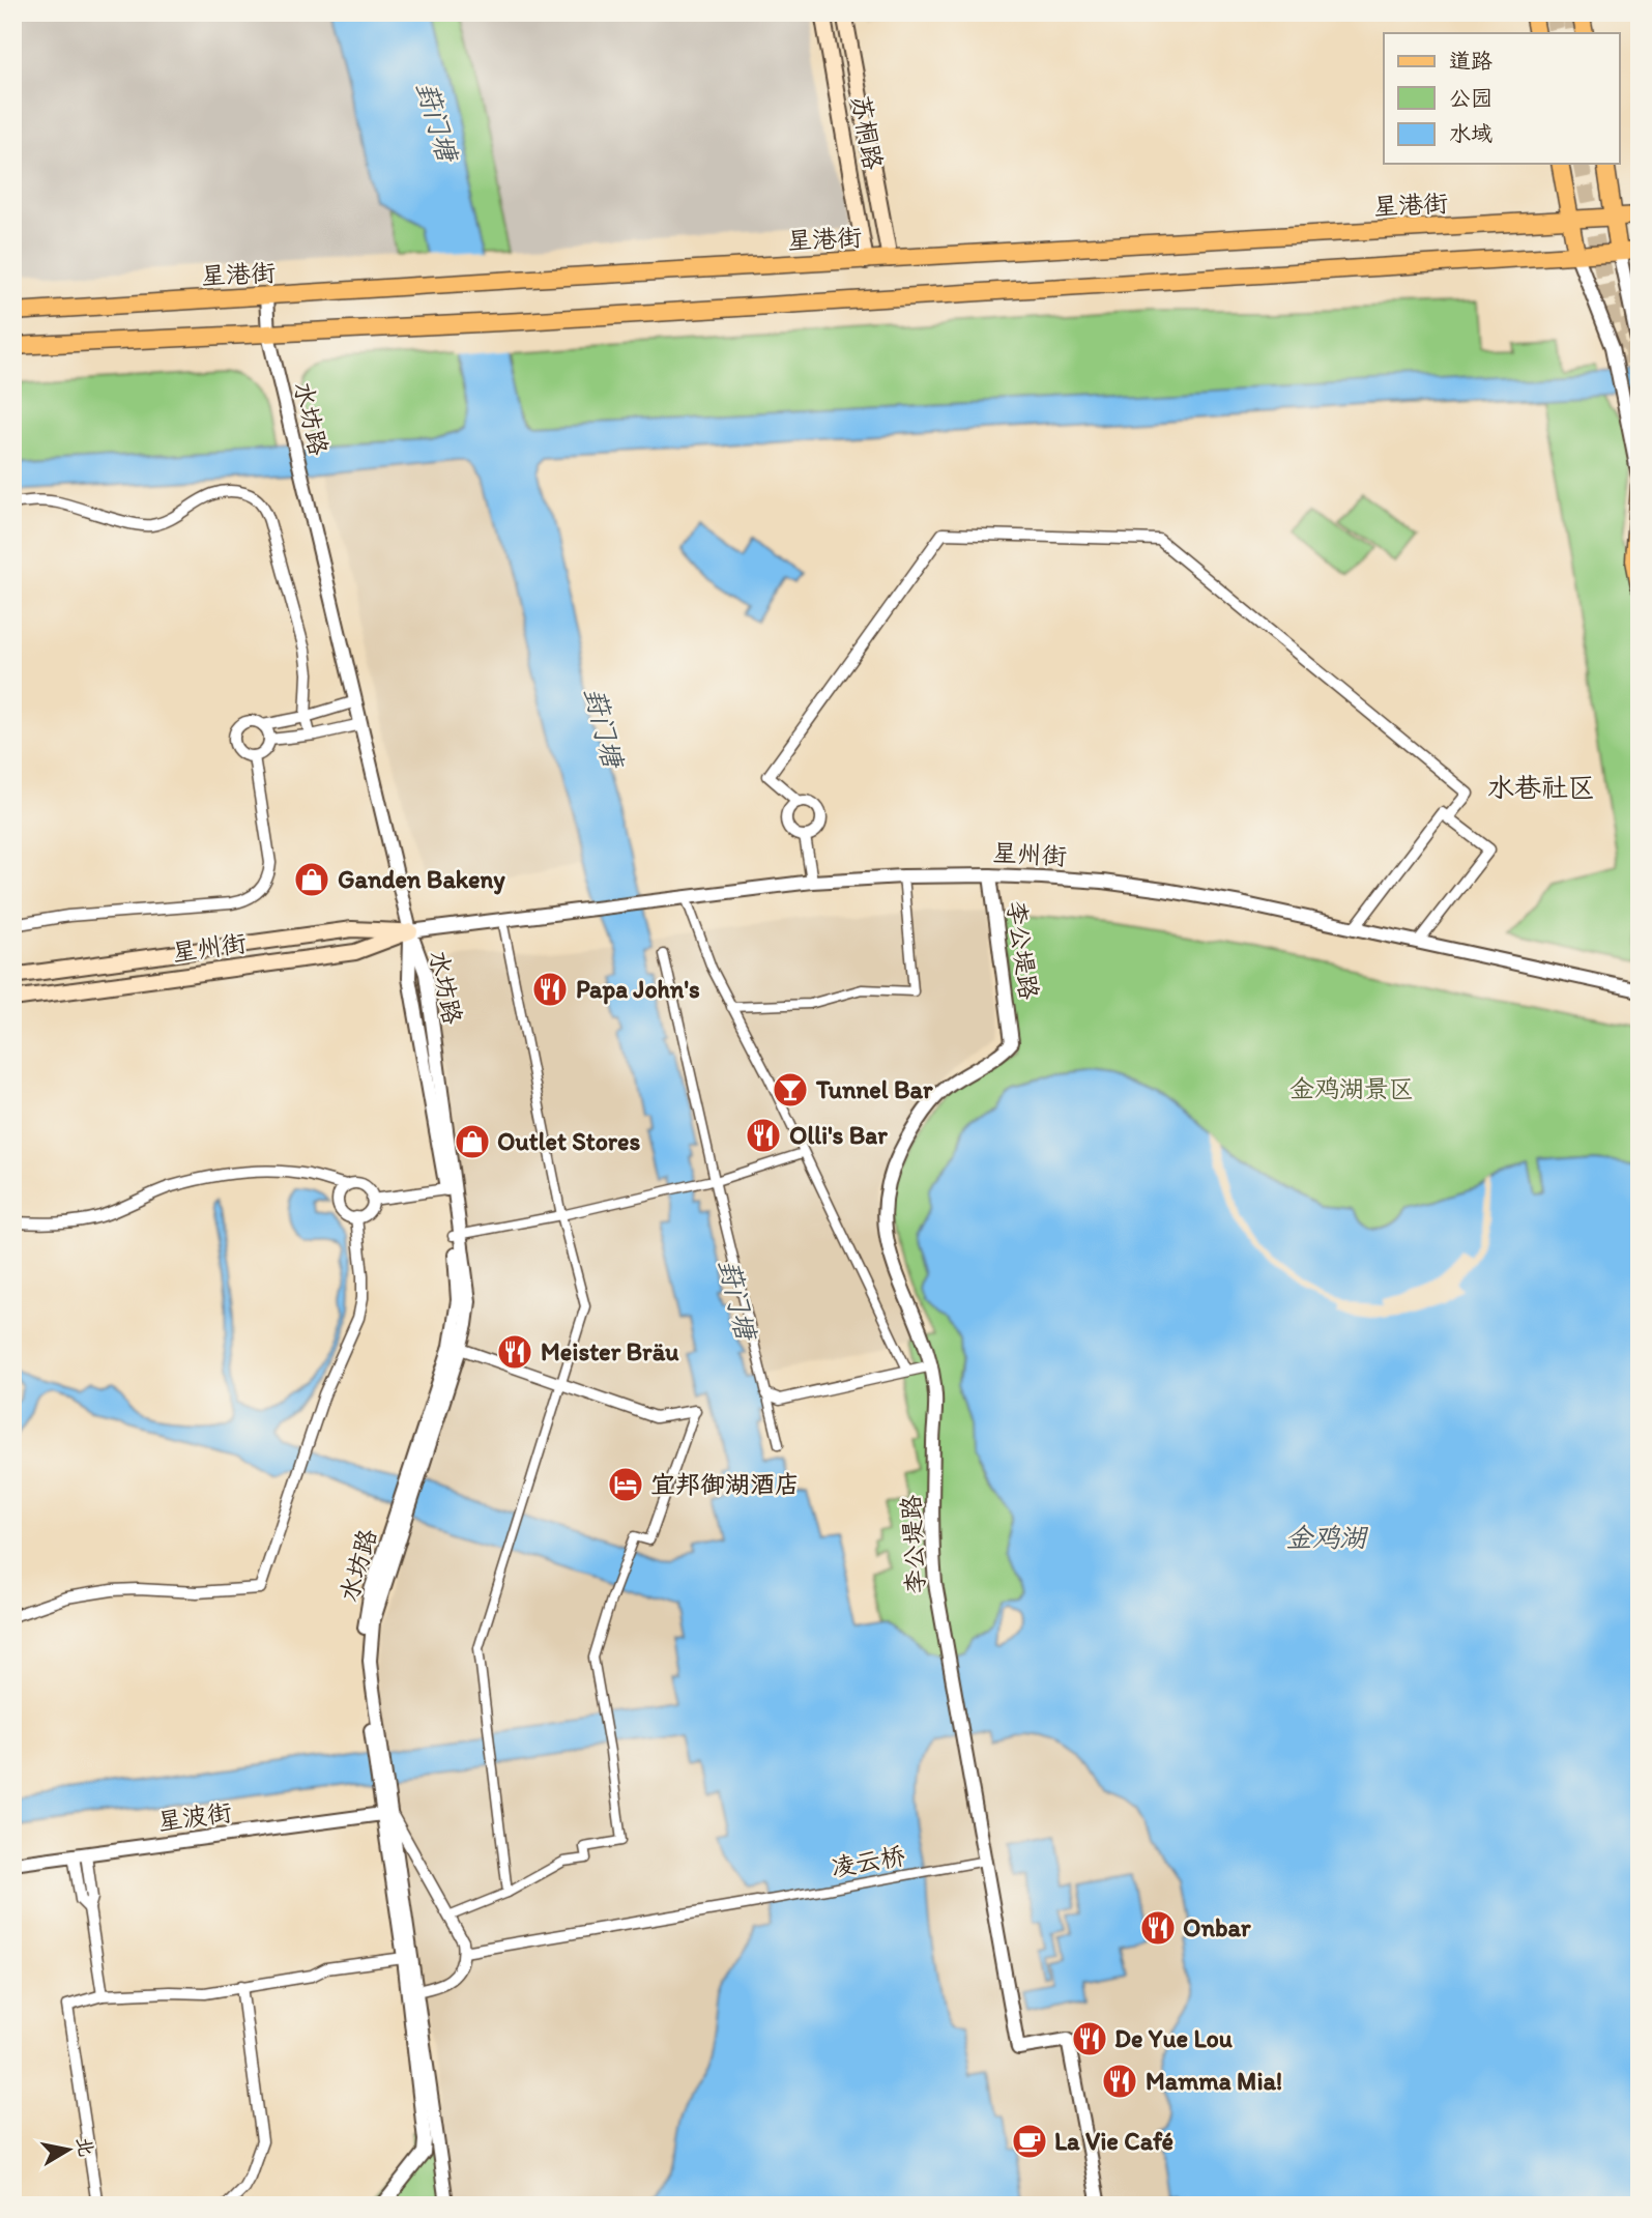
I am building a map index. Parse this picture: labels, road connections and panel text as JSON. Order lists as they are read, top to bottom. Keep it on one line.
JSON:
{"streets":{"main road":["苏桐路","星港街","星州街"],"street":["水坊路","李公堤路","星波街","凌云桥"]},"crossings":[["苏桐路","星港街"],["星港街","水坊路"],["水坊路","星州街"],["水坊路","星波街"],["星州街","李公堤路"],["李公堤路","凌云桥"]],"districts":["水巷社区"],"water":["葑门塘","金鸡湖"],"parks":["金鸡湖景区"],"places":{"shop":["Ganden Bakeny","Outlet Stores"],"restaurant":["Papa John's","Olli's Bar","Meister Bräu","Onbar","De Yue Lou","Mamma Mia!"],"bar":["Tunnel Bar"],"hotel":["宜邦御湖酒店"],"cafe":["La Vie Café"]},"legend":["道路","公园","水域"],"north":"right"}
